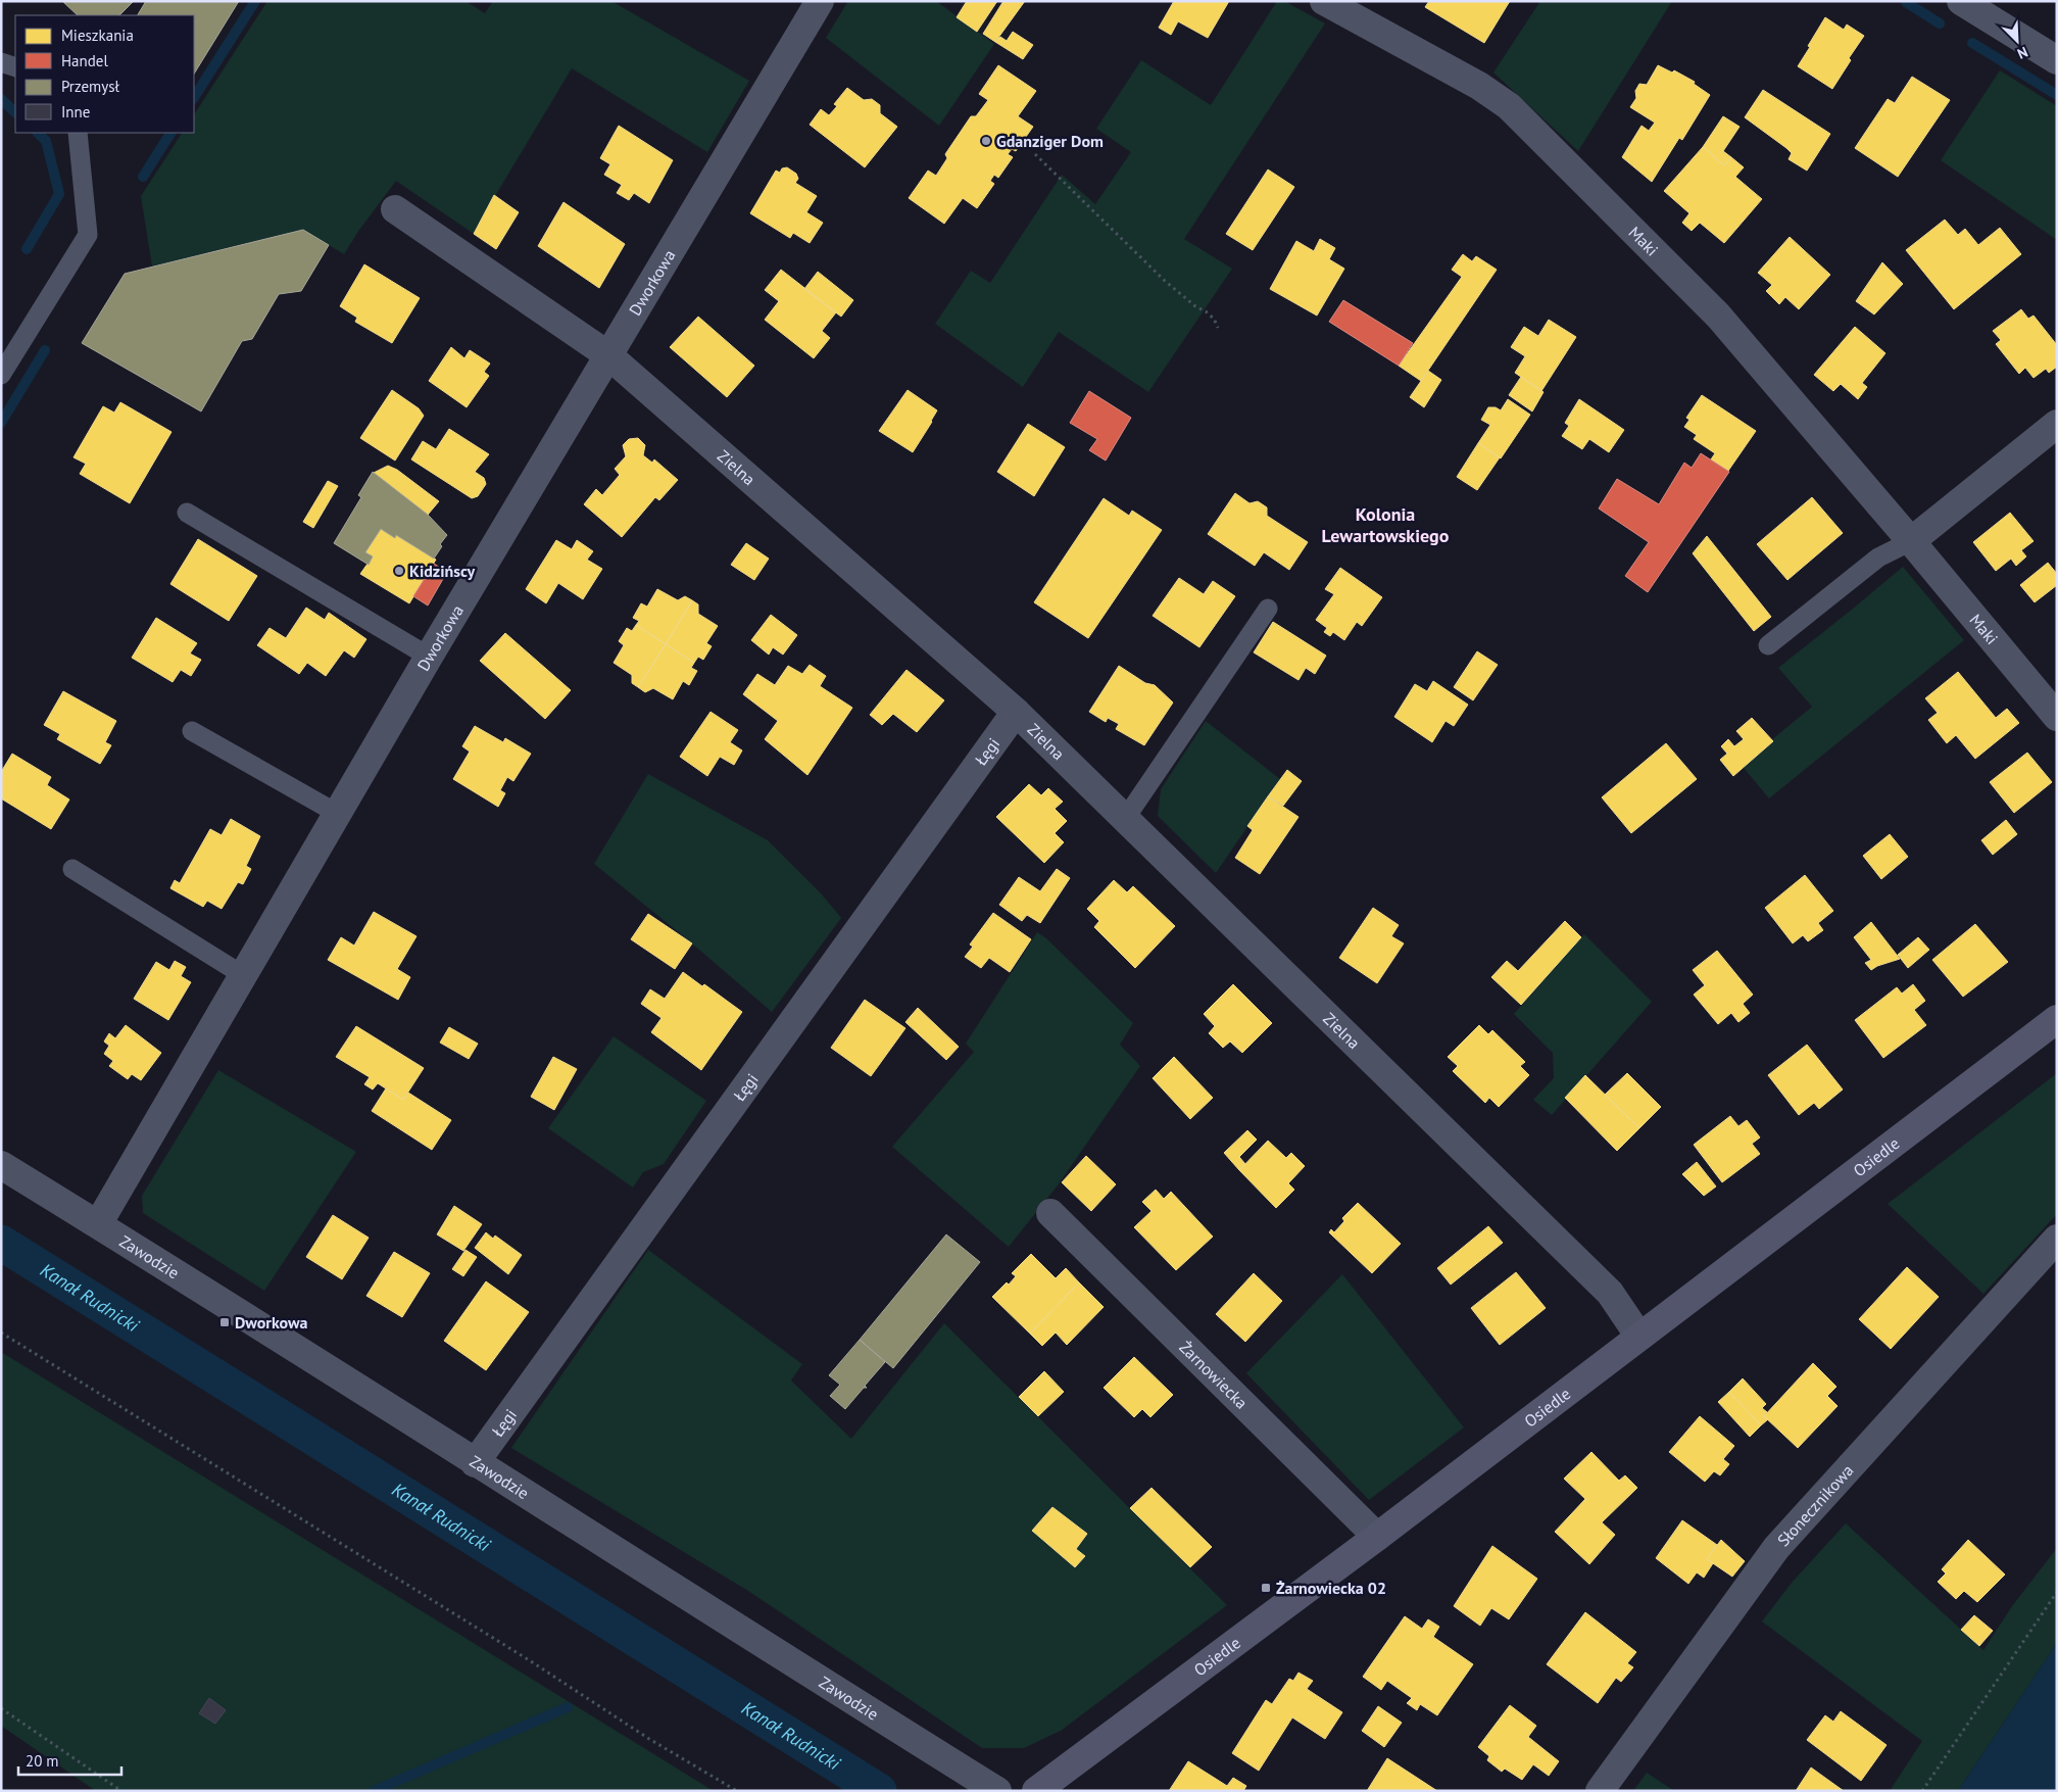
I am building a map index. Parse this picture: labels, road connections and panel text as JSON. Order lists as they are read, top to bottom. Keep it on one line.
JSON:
{"streets":{"street":["Maki","Dworkowa","Zielna","Łęgi","Osiedle","Zawodzie","Żarnowiecka","Słonecznikowa"]},"crossings":[["Dworkowa","Zielna"],["Dworkowa","Zawodzie"],["Zielna","Łęgi"],["Zielna","Osiedle"],["Łęgi","Zawodzie"],["Osiedle","Żarnowiecka"]],"districts":["Kolonia Lewartowskiego"],"water":["Kanał Rudnicki"],"places":{"other":["Gdanziger Dom","Kidzińscy"],"transit":["Dworkowa","Żarnowiecka 02"]},"legend":["Mieszkania","Handel","Przemysł","Inne"],"scale_bar":"20 m","north":"bottom right"}
